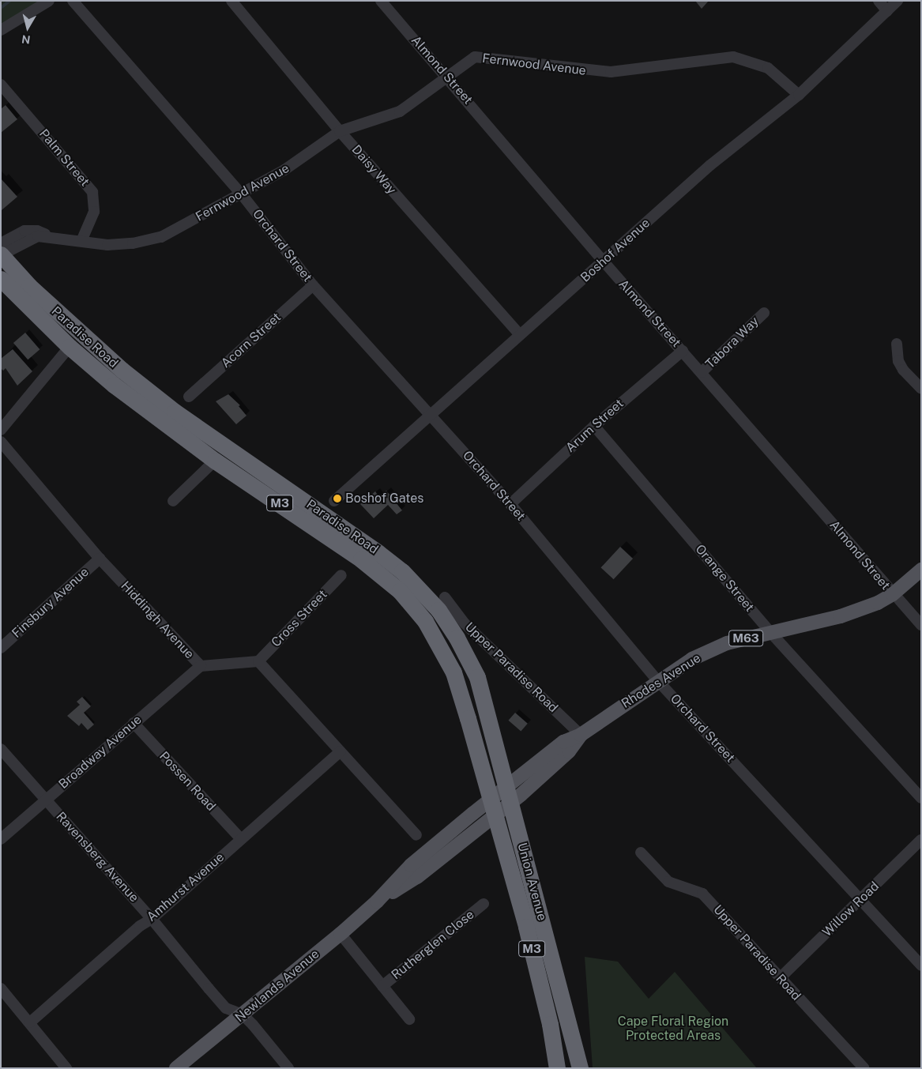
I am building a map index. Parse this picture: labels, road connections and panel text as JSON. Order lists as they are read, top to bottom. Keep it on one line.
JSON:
{"streets":{"highway":["Paradise Road","M3","Union Avenue"],"main road":["M63","Rhodes Avenue","Newlands Avenue"],"street":["Fernwood Avenue","Almond Street","Palm Street","Daisy Way","Orchard Street","Boshof Avenue","Acorn Street","Tabora Way","Arum Street","Orange Street","Finsbury Avenue","Cross Street","Hiddingh Avenue","Upper Paradise Road","Broadway Avenue","Possen Road","Ravensberg Avenue","Amhurst Avenue","Willow Road","Rutherglen Close"]},"crossings":[["Fernwood Avenue","Almond Street"],["Fernwood Avenue","Palm Street"],["Fernwood Avenue","Daisy Way"],["Fernwood Avenue","Orchard Street"],["Fernwood Avenue","Boshof Avenue"],["Fernwood Avenue","Paradise Road"],["Almond Street","Boshof Avenue"],["Almond Street","Tabora Way"],["Almond Street","Arum Street"],["Almond Street","Rhodes Avenue"],["Daisy Way","Boshof Avenue"],["Orchard Street","Boshof Avenue"],["Orchard Street","Acorn Street"],["Orchard Street","Arum Street"],["Orchard Street","Rhodes Avenue"],["Orchard Street","Willow Road"],["Paradise Road","Rhodes Avenue"],["Paradise Road","Union Avenue"],["Paradise Road","Newlands Avenue"],["Arum Street","Orange Street"],["Orange Street","Rhodes Avenue"],["Finsbury Avenue","Hiddingh Avenue"],["Cross Street","Hiddingh Avenue"],["Hiddingh Avenue","Broadway Avenue"],["Upper Paradise Road","Rhodes Avenue"],["Upper Paradise Road","Willow Road"],["Rhodes Avenue","Union Avenue"],["Rhodes Avenue","Newlands Avenue"],["Broadway Avenue","Possen Road"],["Broadway Avenue","Ravensberg Avenue"],["Possen Road","Amhurst Avenue"],["Ravensberg Avenue","Amhurst Avenue"],["Ravensberg Avenue","Newlands Avenue"],["Union Avenue","Newlands Avenue"]],"parks":["Cape Floral Region Protected Areas"],"places":["Boshof Gates"],"north":"bottom"}
